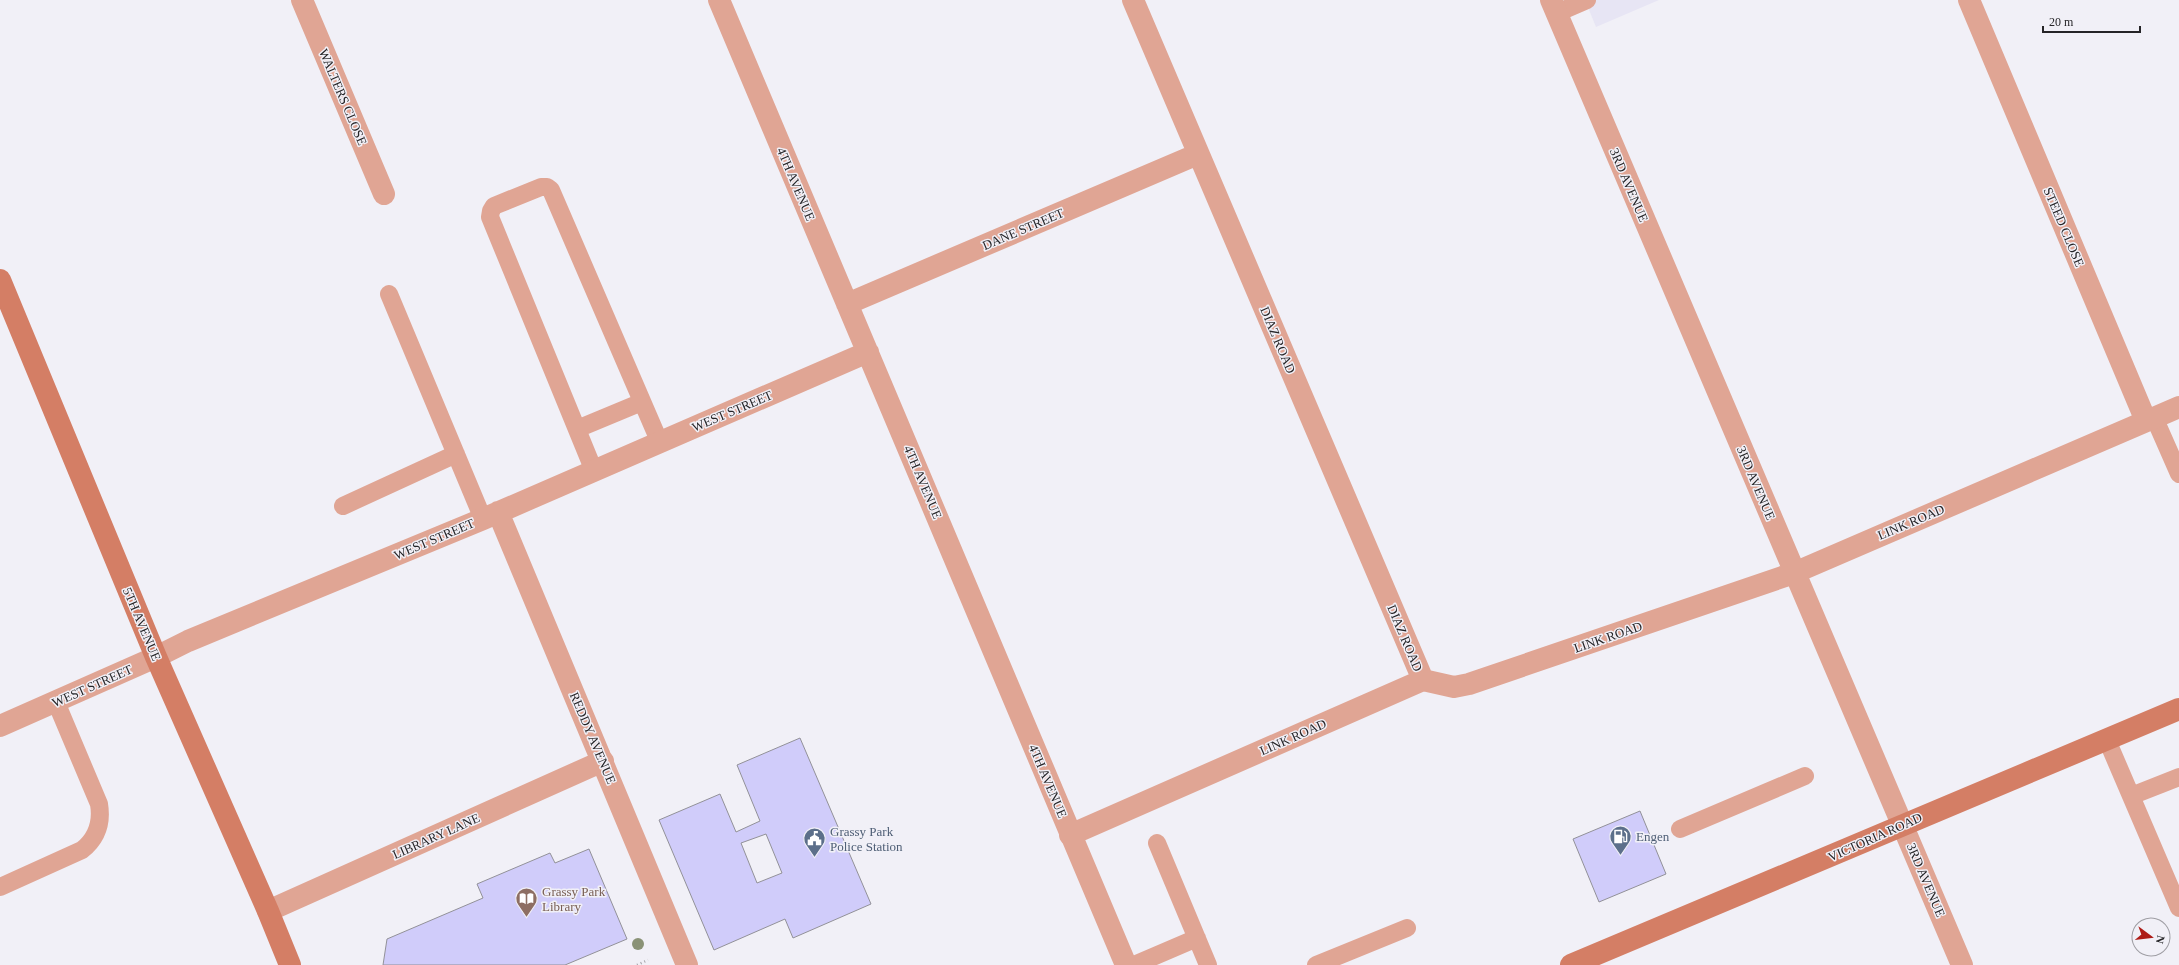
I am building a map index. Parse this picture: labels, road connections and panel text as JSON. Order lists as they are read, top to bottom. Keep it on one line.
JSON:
{"streets":{"main road":["5TH AVENUE","VICTORIA ROAD"],"street":["WALTERS CLOSE","4TH AVENUE","3RD AVENUE","STEED CLOSE","DANE STREET","DIAZ ROAD","WEST STREET","LINK ROAD","REDDY AVENUE","LIBRARY LANE"]},"crossings":[["4TH AVENUE","DANE STREET"],["4TH AVENUE","WEST STREET"],["4TH AVENUE","LINK ROAD"],["3RD AVENUE","LINK ROAD"],["3RD AVENUE","VICTORIA ROAD"],["STEED CLOSE","LINK ROAD"],["DANE STREET","DIAZ ROAD"],["DIAZ ROAD","LINK ROAD"],["WEST STREET","5TH AVENUE"],["WEST STREET","REDDY AVENUE"],["5TH AVENUE","LIBRARY LANE"],["REDDY AVENUE","LIBRARY LANE"]],"places":{"fuel station":["Engen"],"public building":["Grassy Park Police Station"],"library":["Grassy Park Library"]},"scale_bar":"20 m","north":"right"}
